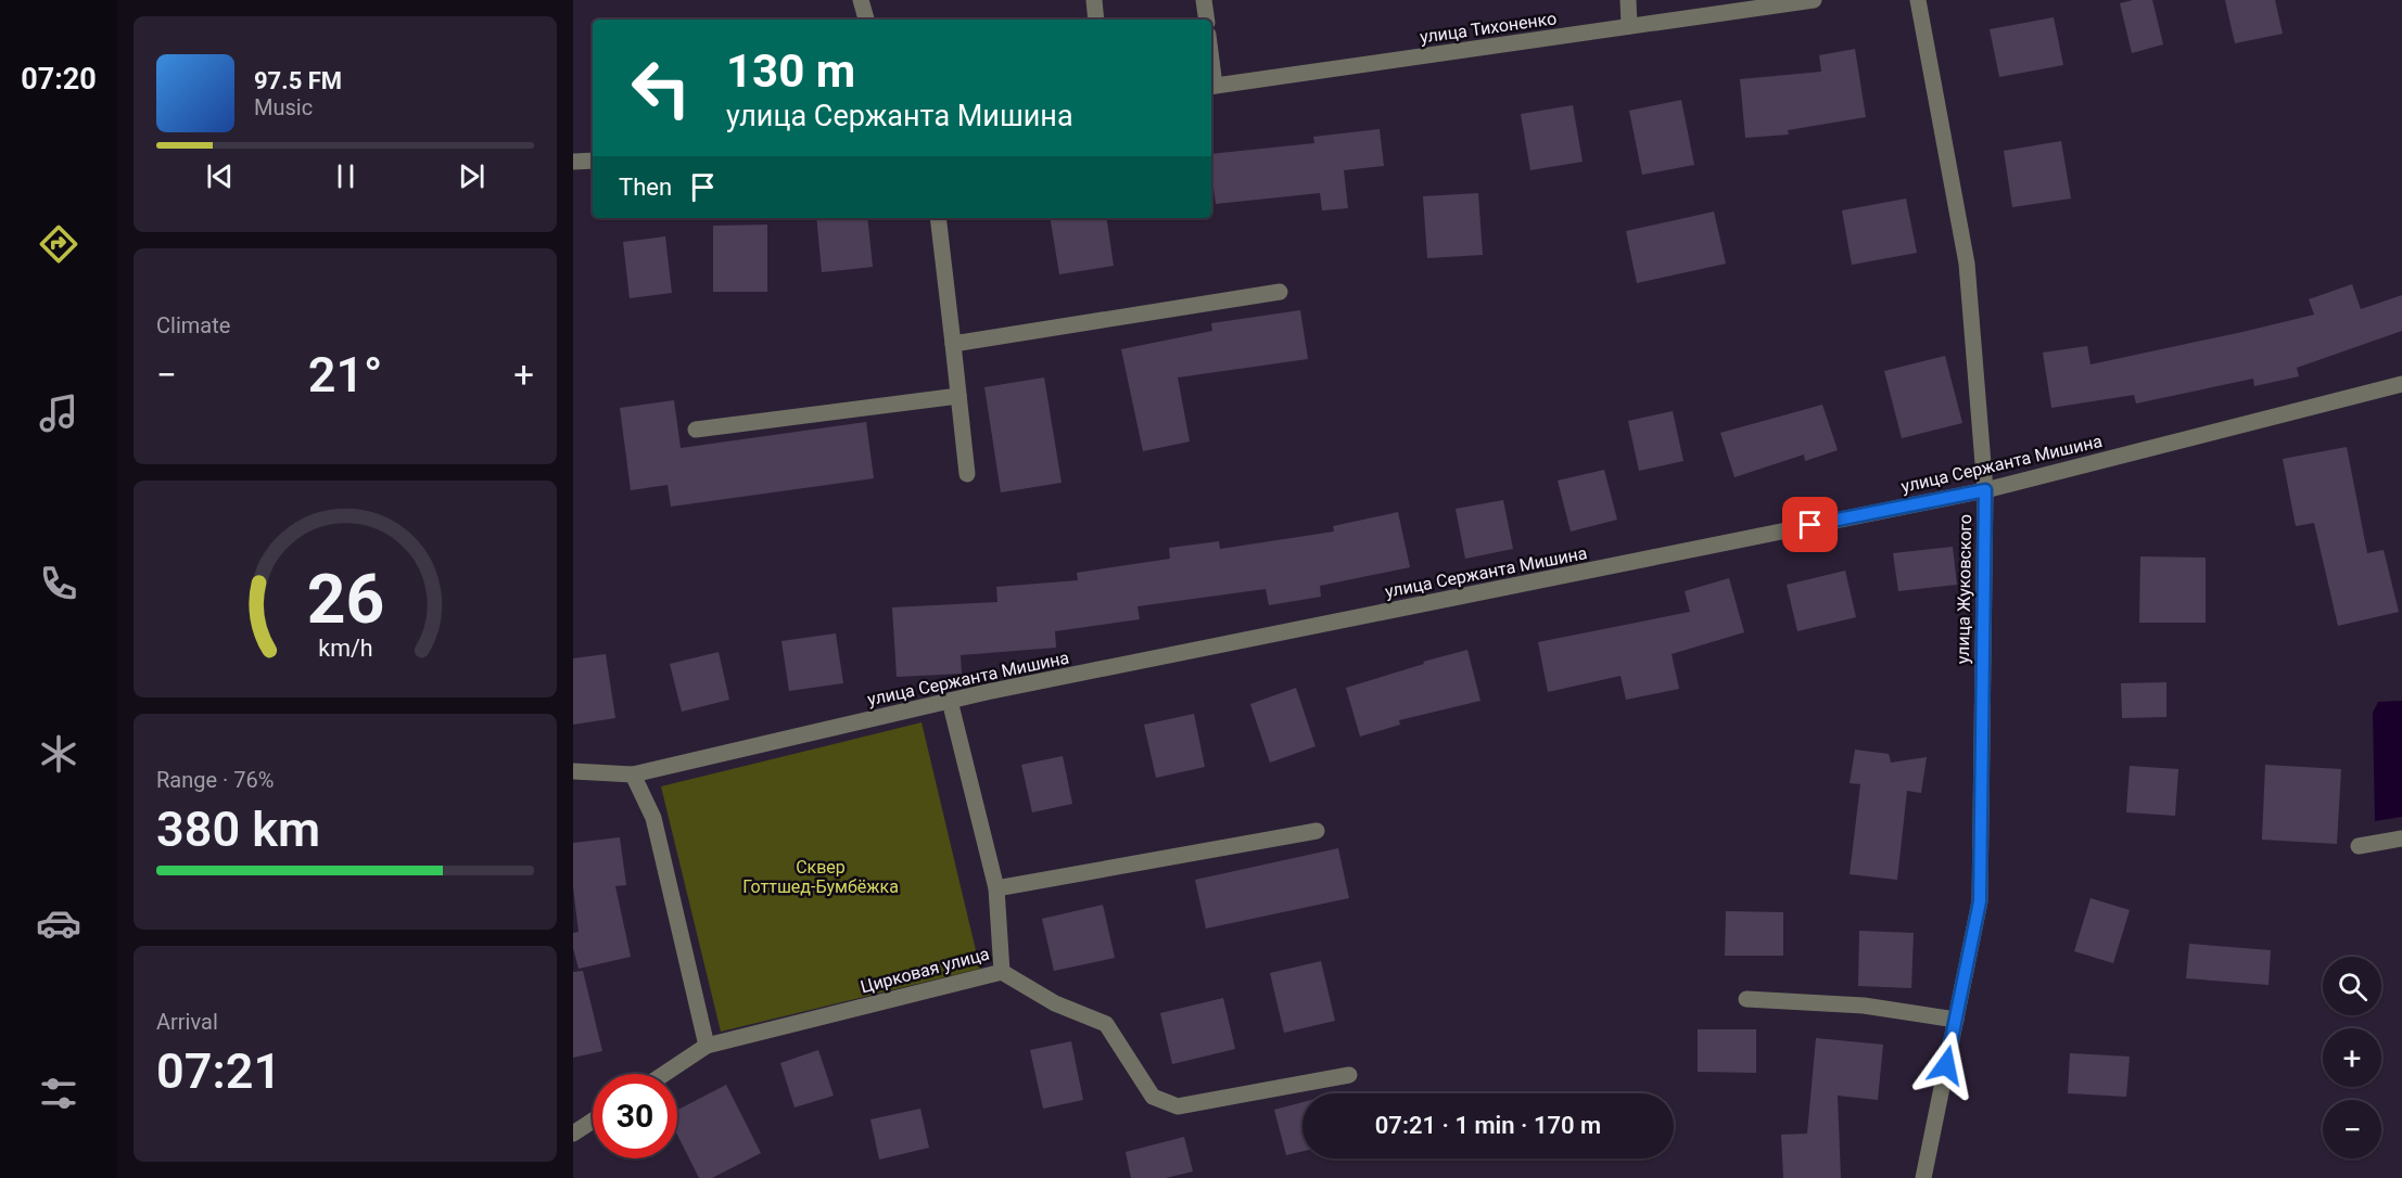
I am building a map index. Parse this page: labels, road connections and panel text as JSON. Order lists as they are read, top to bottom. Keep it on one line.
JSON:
{"streets":{"street":["улица Тихоненко","улица Сержанта Мишина","улица Жуковского","Цирковая улица"]},"crossings":[["улица Сержанта Мишина","улица Жуковского"],["улица Сержанта Мишина","Цирковая улица"]],"parks":["Сквер Готтшед-Бумбёжка"],"page":{"tabs":"07:20","turn":["130 m","улица Сержанта Мишина"],"song":["97.5 FM","Music"],"then":"Then","tile":["Climate",["Range · 76%","380 km"],["Arrival","07:21"]],"heat":["−","21°","+"],"map_buttons":["+","−"],"limit":"30","trip":"07:21 · 1 min · 170 m","gauge":["26","km/h"]}}
